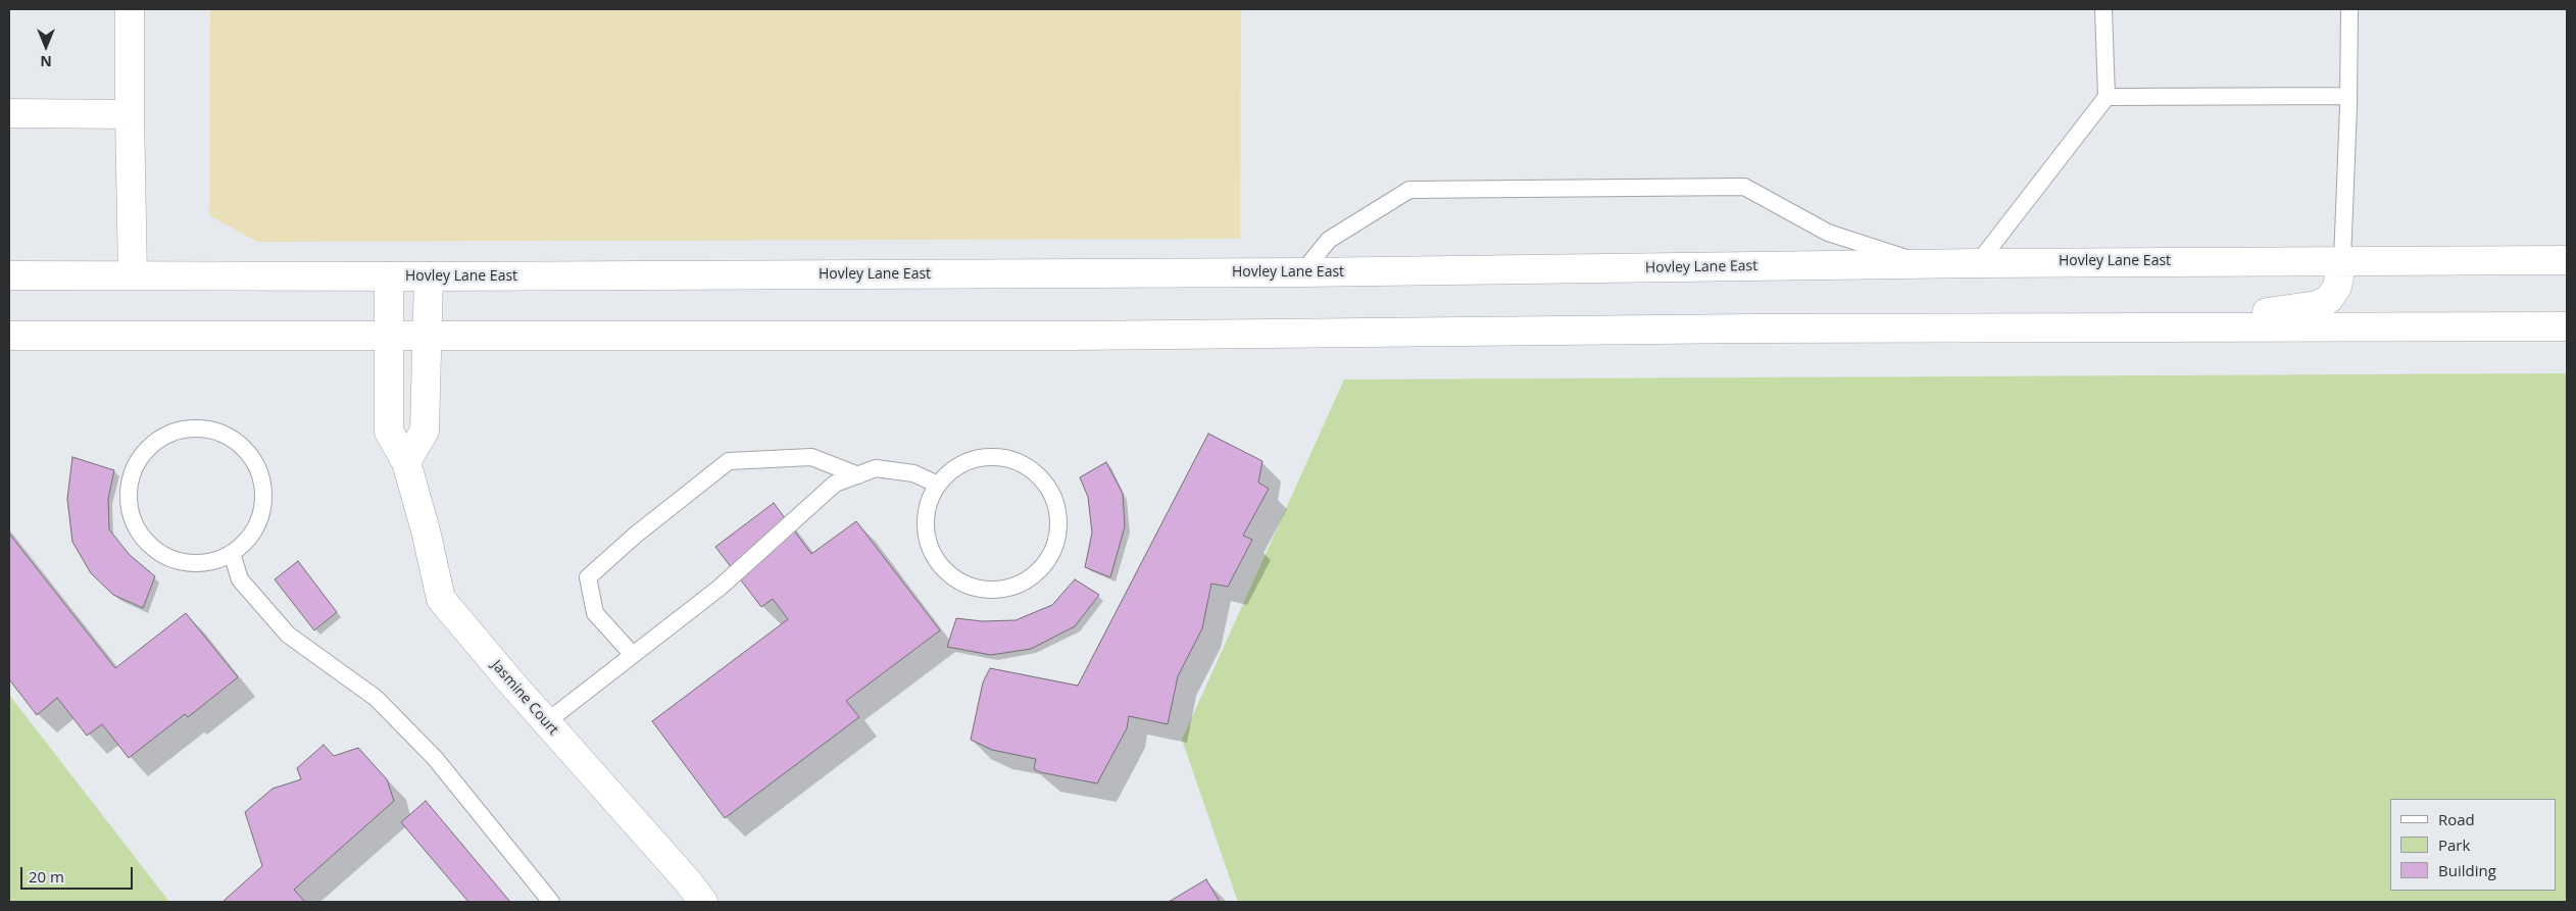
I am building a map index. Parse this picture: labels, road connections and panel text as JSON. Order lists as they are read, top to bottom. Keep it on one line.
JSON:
{"streets":{"street":["Hovley Lane East","Jasmine Court"]},"crossings":[["Hovley Lane East","Jasmine Court"]],"legend":["Road","Park","Building"],"scale_bar":"20 m","north":"bottom"}
